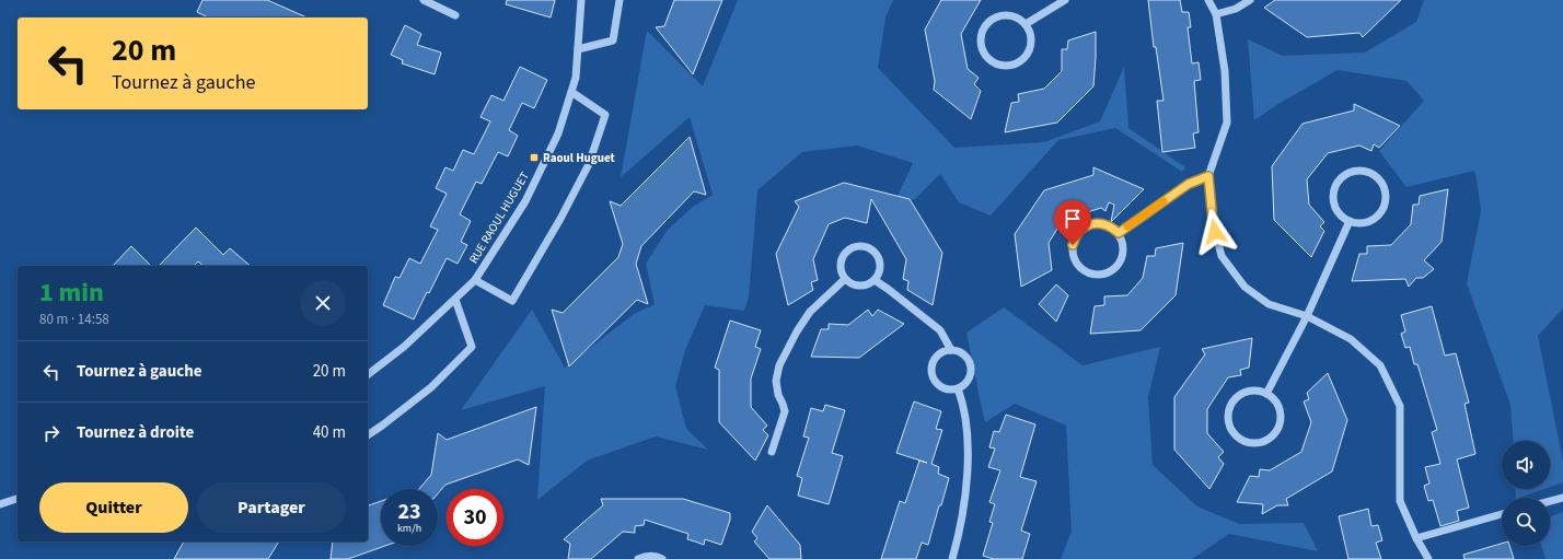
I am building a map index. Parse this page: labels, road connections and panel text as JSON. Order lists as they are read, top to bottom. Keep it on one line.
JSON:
{"streets":{"street":["RUE RAOUL HUGUET"]},"places":{"transit":["Raoul Huguet"]},"page":{"turn":["20 m","Tournez à gauche"],"heading":["1 min","80 m · 14:58"],"list":[{"name":"Tournez à gauche","value":"20 m"},{"name":"Tournez à droite","value":"40 m"}],"buttons":["Quitter","Partager"],"speed":"23 km/h","limit":"30"}}
